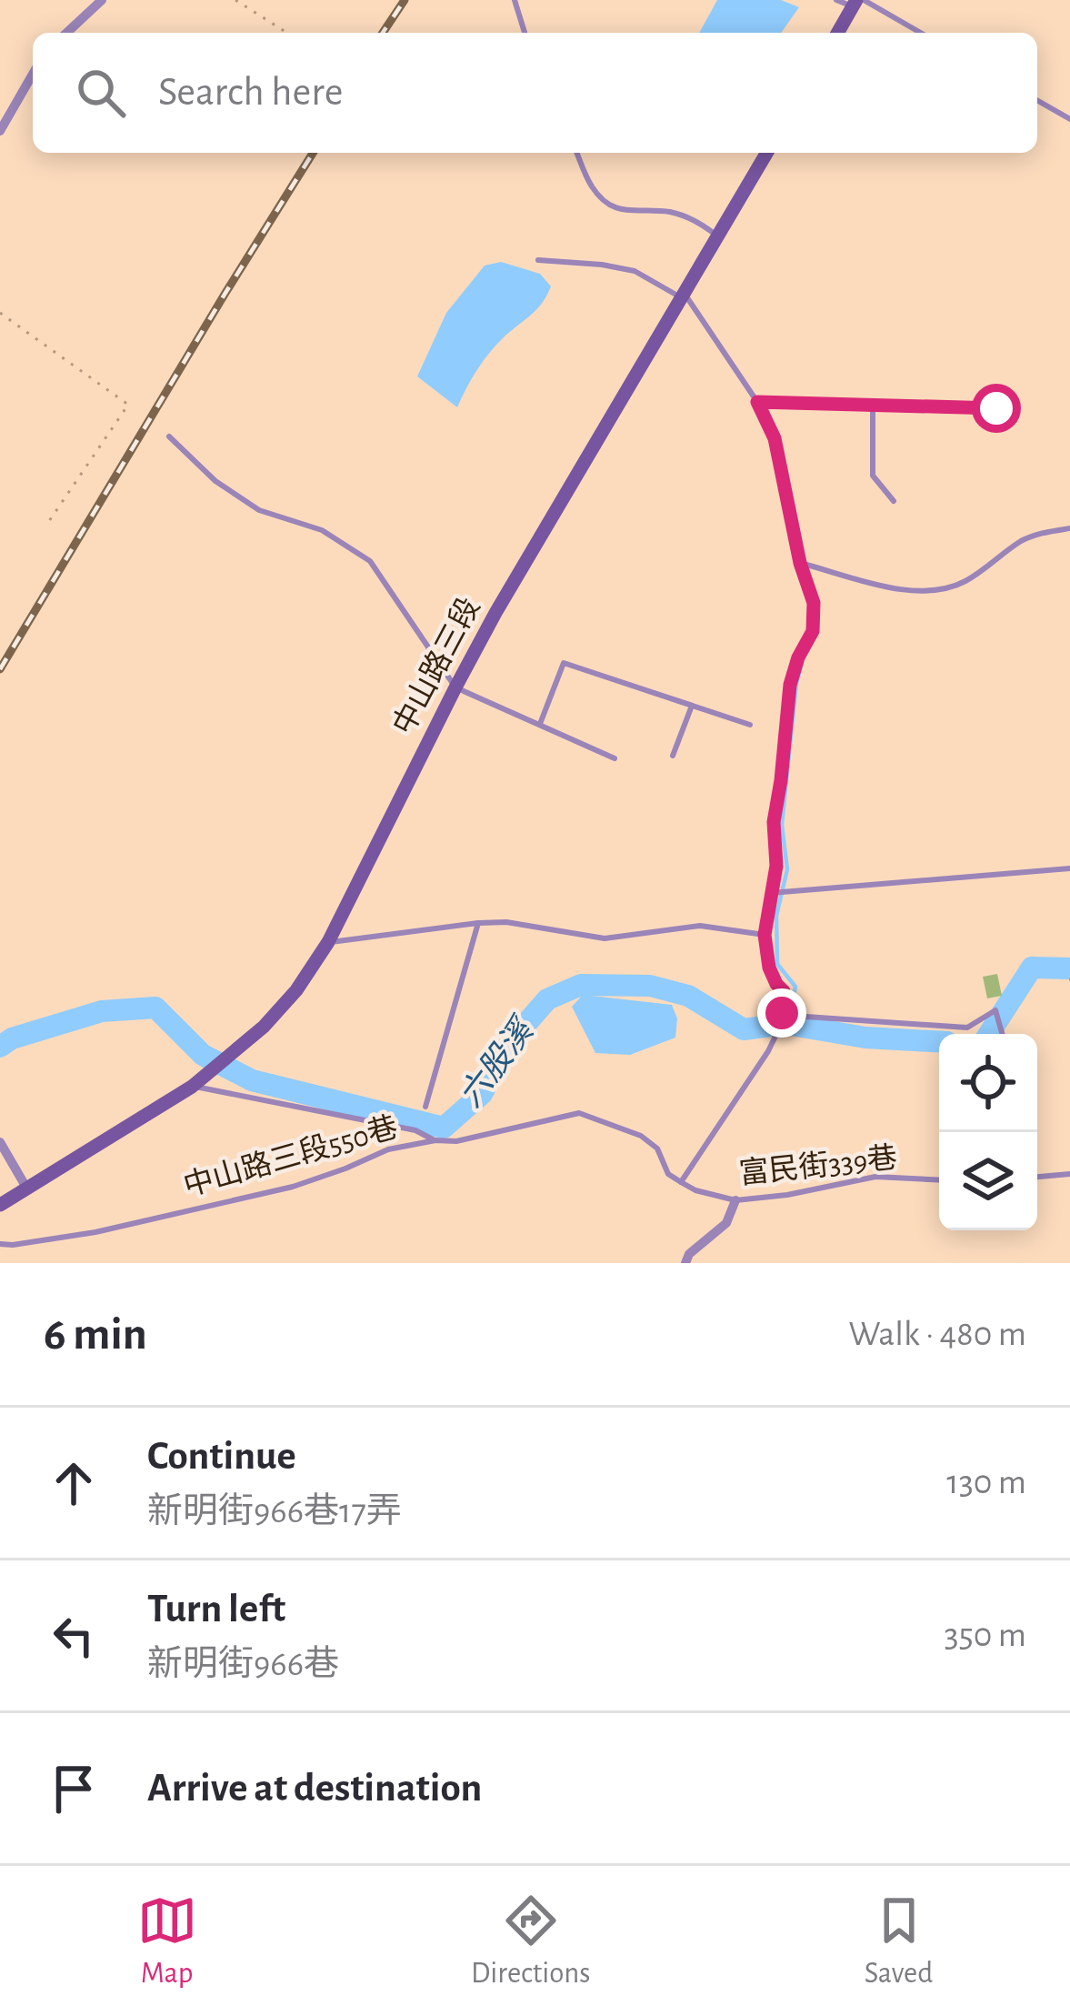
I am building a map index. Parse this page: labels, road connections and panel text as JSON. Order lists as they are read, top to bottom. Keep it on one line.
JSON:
{"streets":{"street":["中山路三段"],"lane":["中山路三段550巷","富民街339巷"]},"crossings":[["中山路三段550巷","富民街339巷"]],"water":["六股溪"],"page":{"search":"Search here","heading":["6 min","Walk · 480 m"],"list":[["Continue","新明街966巷17弄","130 m"],["Turn left","新明街966巷","350 m"],"Arrive at destination"],"nav":["Map","Directions","Saved"]}}
